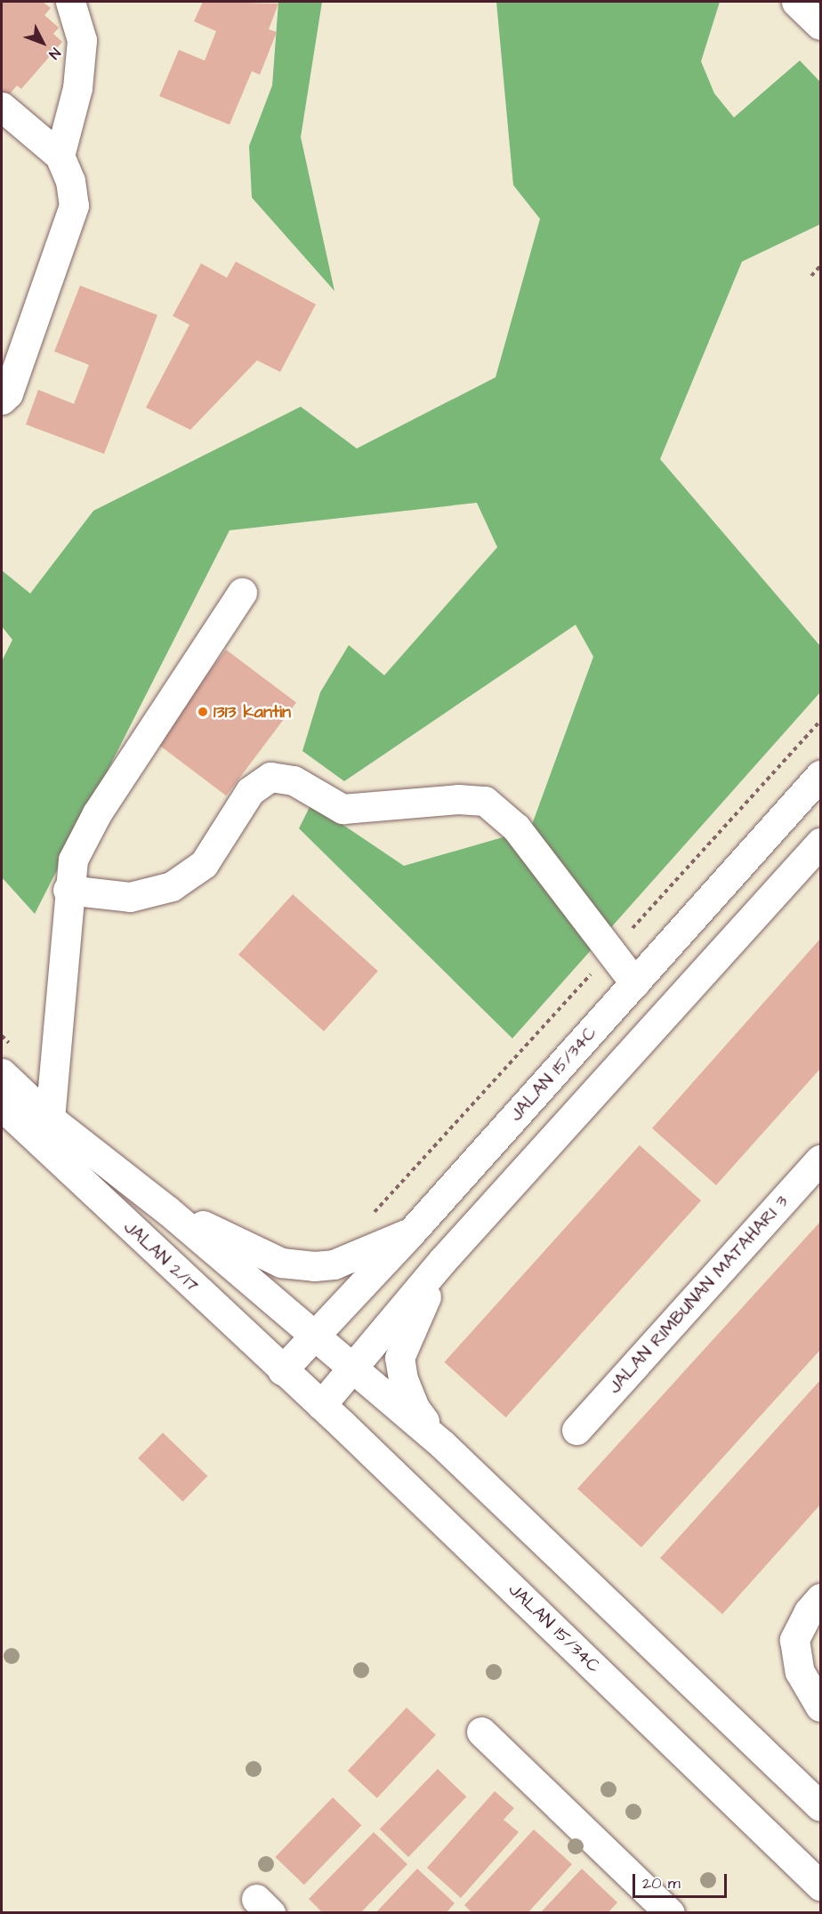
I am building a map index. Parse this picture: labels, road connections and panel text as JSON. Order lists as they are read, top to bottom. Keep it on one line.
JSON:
{"streets":{"street":["JALAN 15/34C","JALAN 2/17","JALAN RIMBUNAN MATAHARI 3"]},"crossings":[["JALAN 15/34C","JALAN 2/17"]],"places":["1313 kantin"],"scale_bar":"20 m","north":"bottom right"}
